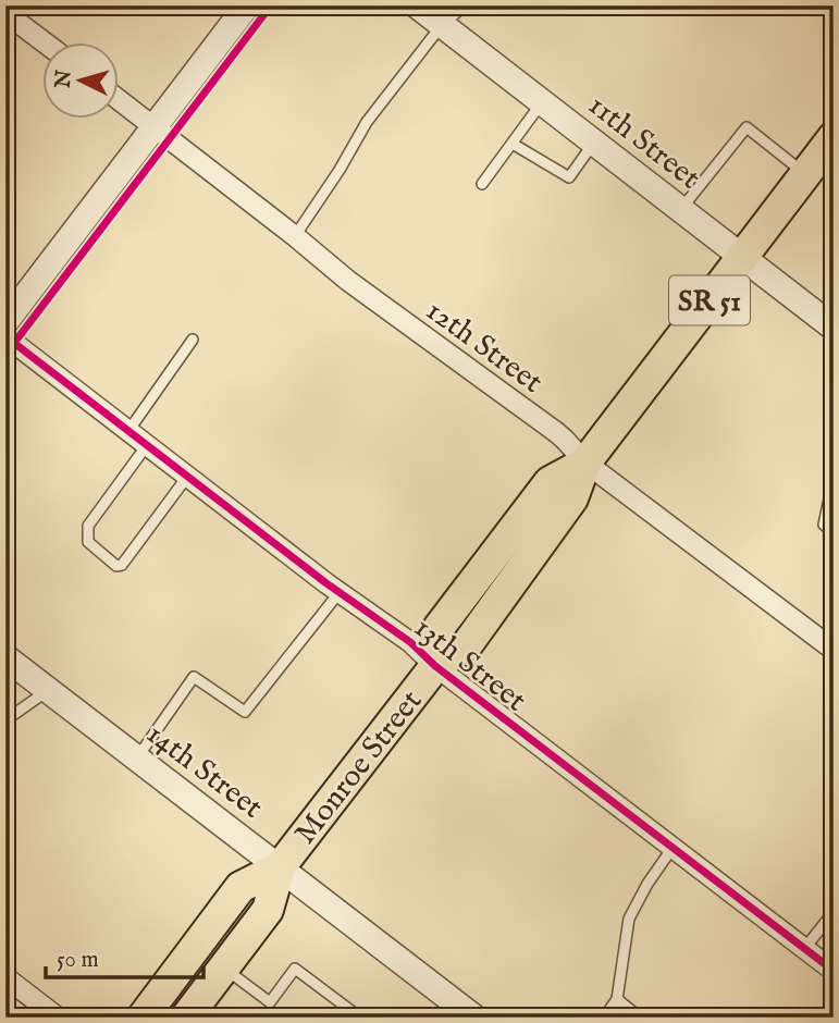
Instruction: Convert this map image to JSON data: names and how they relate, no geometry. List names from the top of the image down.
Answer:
{
  "streets": {
    "main road": ["SR 51", "Monroe Street"],
    "street": [
      "11th Street",
      "12th Street",
      "13th Street",
      "14th Street"
    ]
  },
  "crossings": [
    ["11th Street", "Monroe Street"],
    ["12th Street", "Monroe Street"],
    ["13th Street", "Monroe Street"],
    ["Monroe Street", "14th Street"]
  ],
  "scale_bar": "50 m",
  "north": "left"
}
